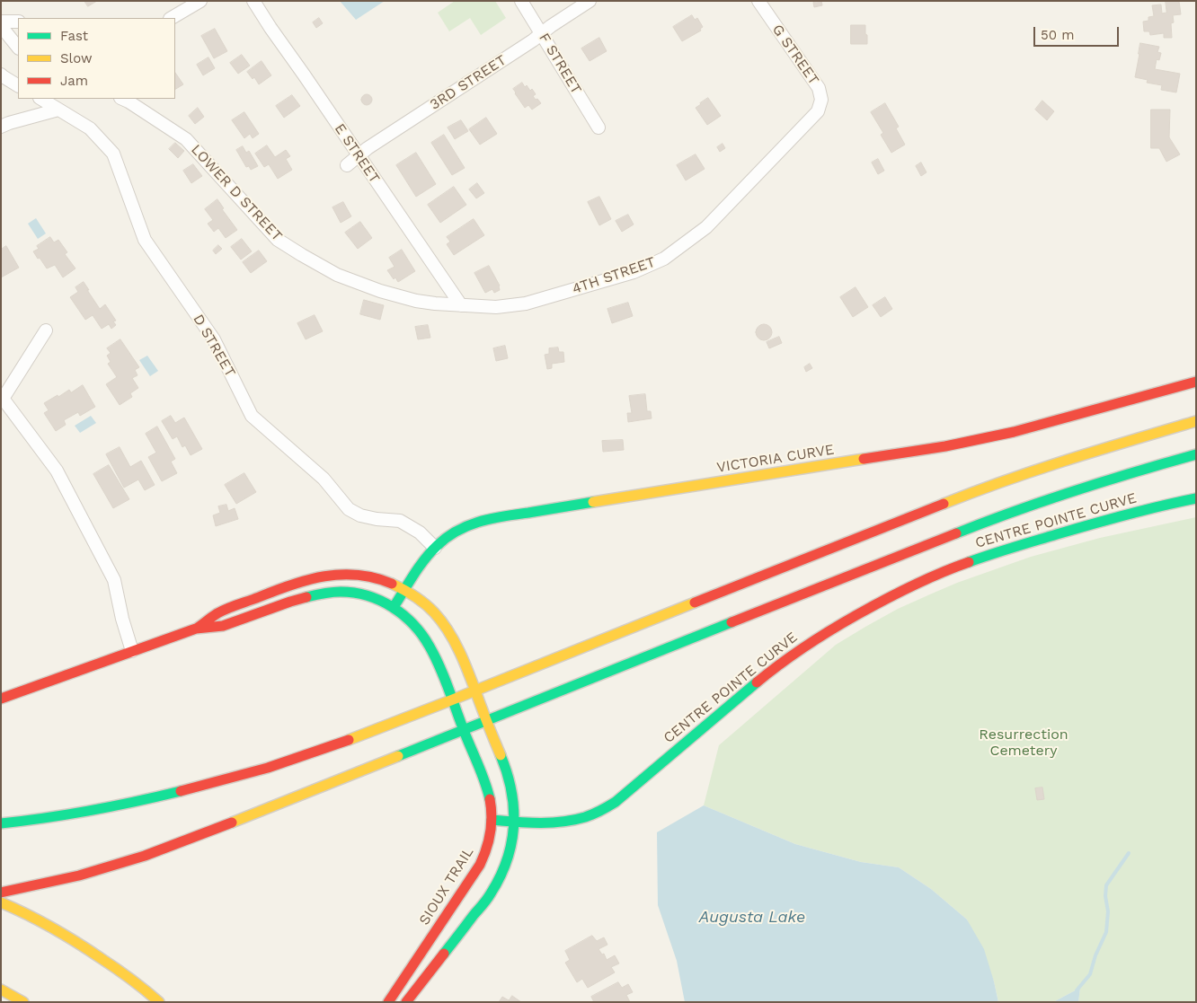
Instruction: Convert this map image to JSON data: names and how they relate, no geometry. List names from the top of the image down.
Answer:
{
  "streets": {
    "main road": ["VICTORIA CURVE", "CENTRE POINTE CURVE", "SIOUX TRAIL"],
    "street": [
      "G STREET",
      "F STREET",
      "3RD STREET",
      "E STREET",
      "LOWER D STREET",
      "4TH STREET",
      "D STREET"
    ]
  },
  "crossings": [
    ["G STREET", "4TH STREET"],
    ["F STREET", "3RD STREET"],
    ["3RD STREET", "E STREET"],
    ["E STREET", "LOWER D STREET"],
    ["E STREET", "4TH STREET"],
    ["LOWER D STREET", "4TH STREET"],
    ["D STREET", "VICTORIA CURVE"],
    ["VICTORIA CURVE", "SIOUX TRAIL"],
    ["CENTRE POINTE CURVE", "SIOUX TRAIL"]
  ],
  "water": ["Augusta Lake"],
  "parks": ["Resurrection Cemetery"],
  "legend": ["Fast", "Slow", "Jam"],
  "scale_bar": "50 m"
}
